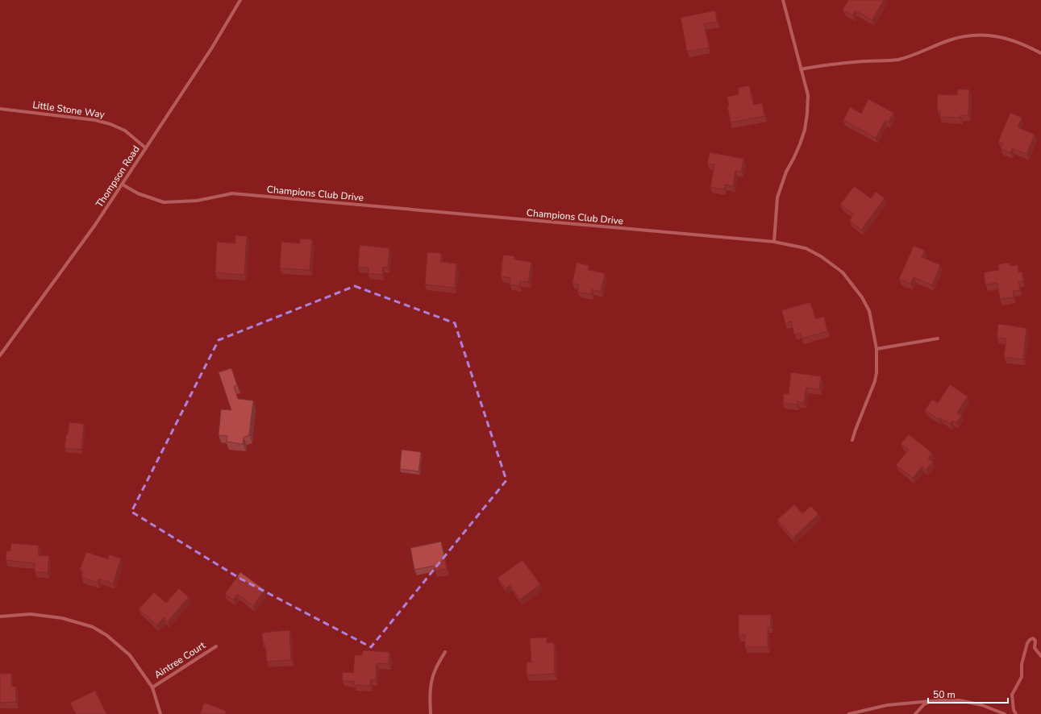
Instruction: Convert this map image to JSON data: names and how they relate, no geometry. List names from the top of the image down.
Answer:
{
  "streets": {
    "street": [
      "Little Stone Way",
      "Thompson Road",
      "Champions Club Drive",
      "Aintree Court"
    ]
  },
  "crossings": [
    ["Little Stone Way", "Thompson Road"],
    ["Thompson Road", "Champions Club Drive"]
  ],
  "scale_bar": "50 m"
}
